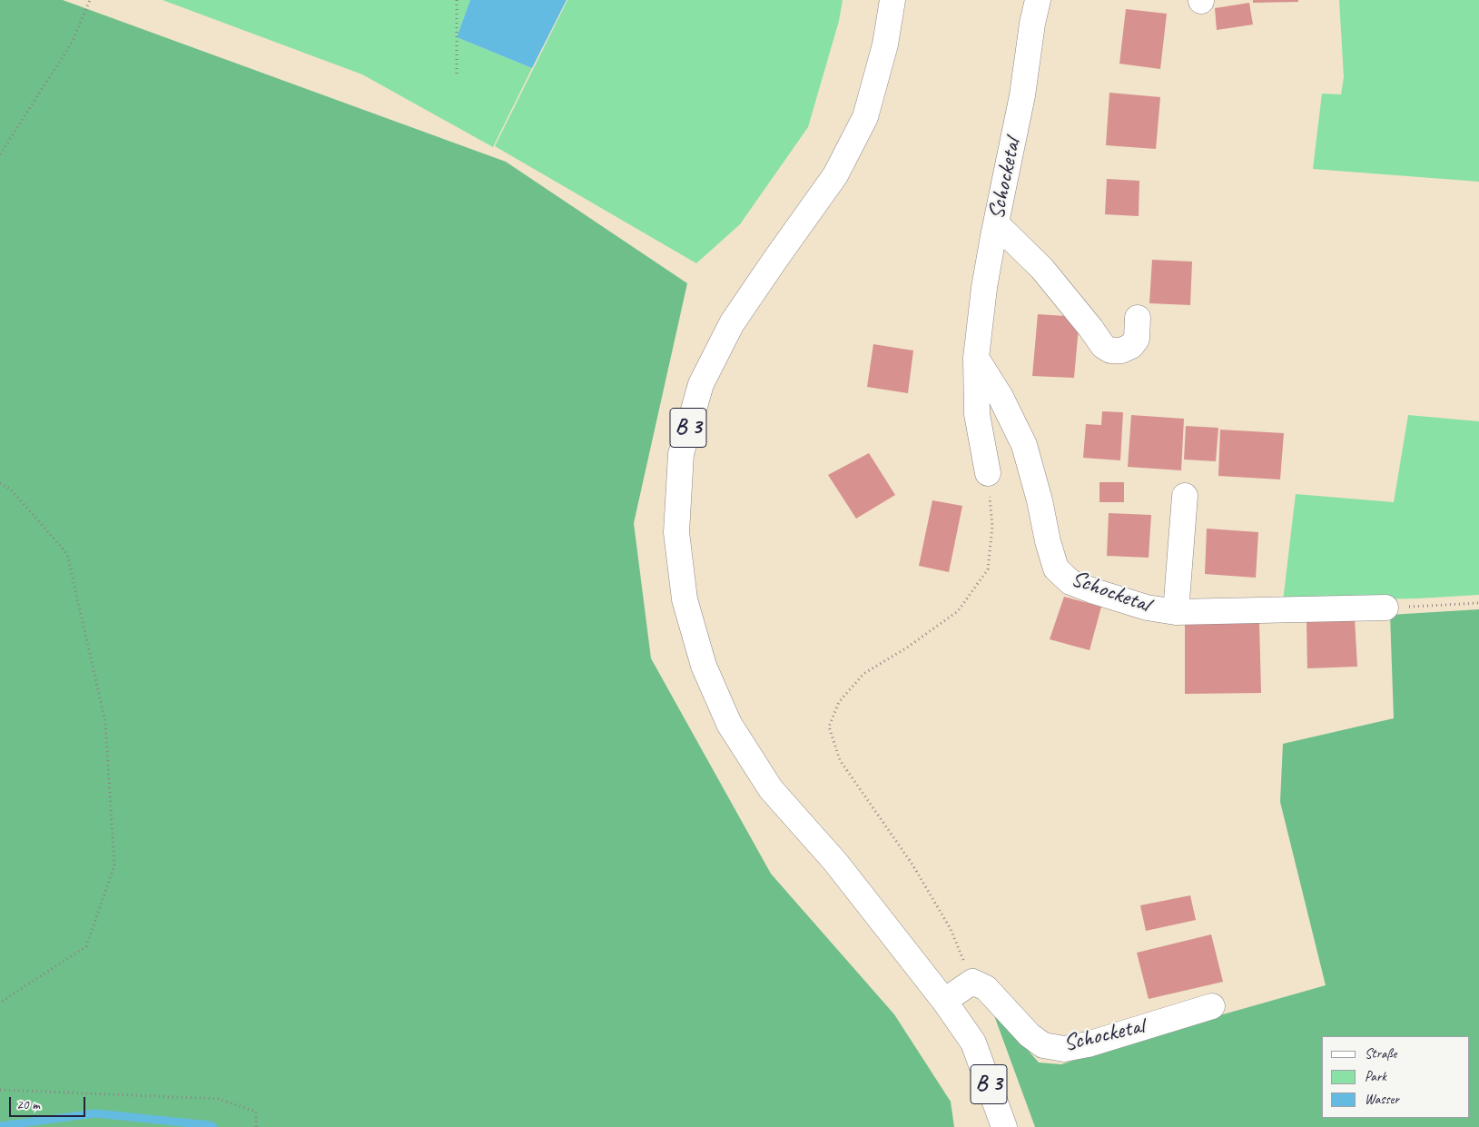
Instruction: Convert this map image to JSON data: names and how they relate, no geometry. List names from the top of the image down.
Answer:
{
  "streets": {
    "street": ["Schocketal", "B 3"]
  },
  "legend": ["Straße", "Park", "Wasser"],
  "scale_bar": "20 m"
}
